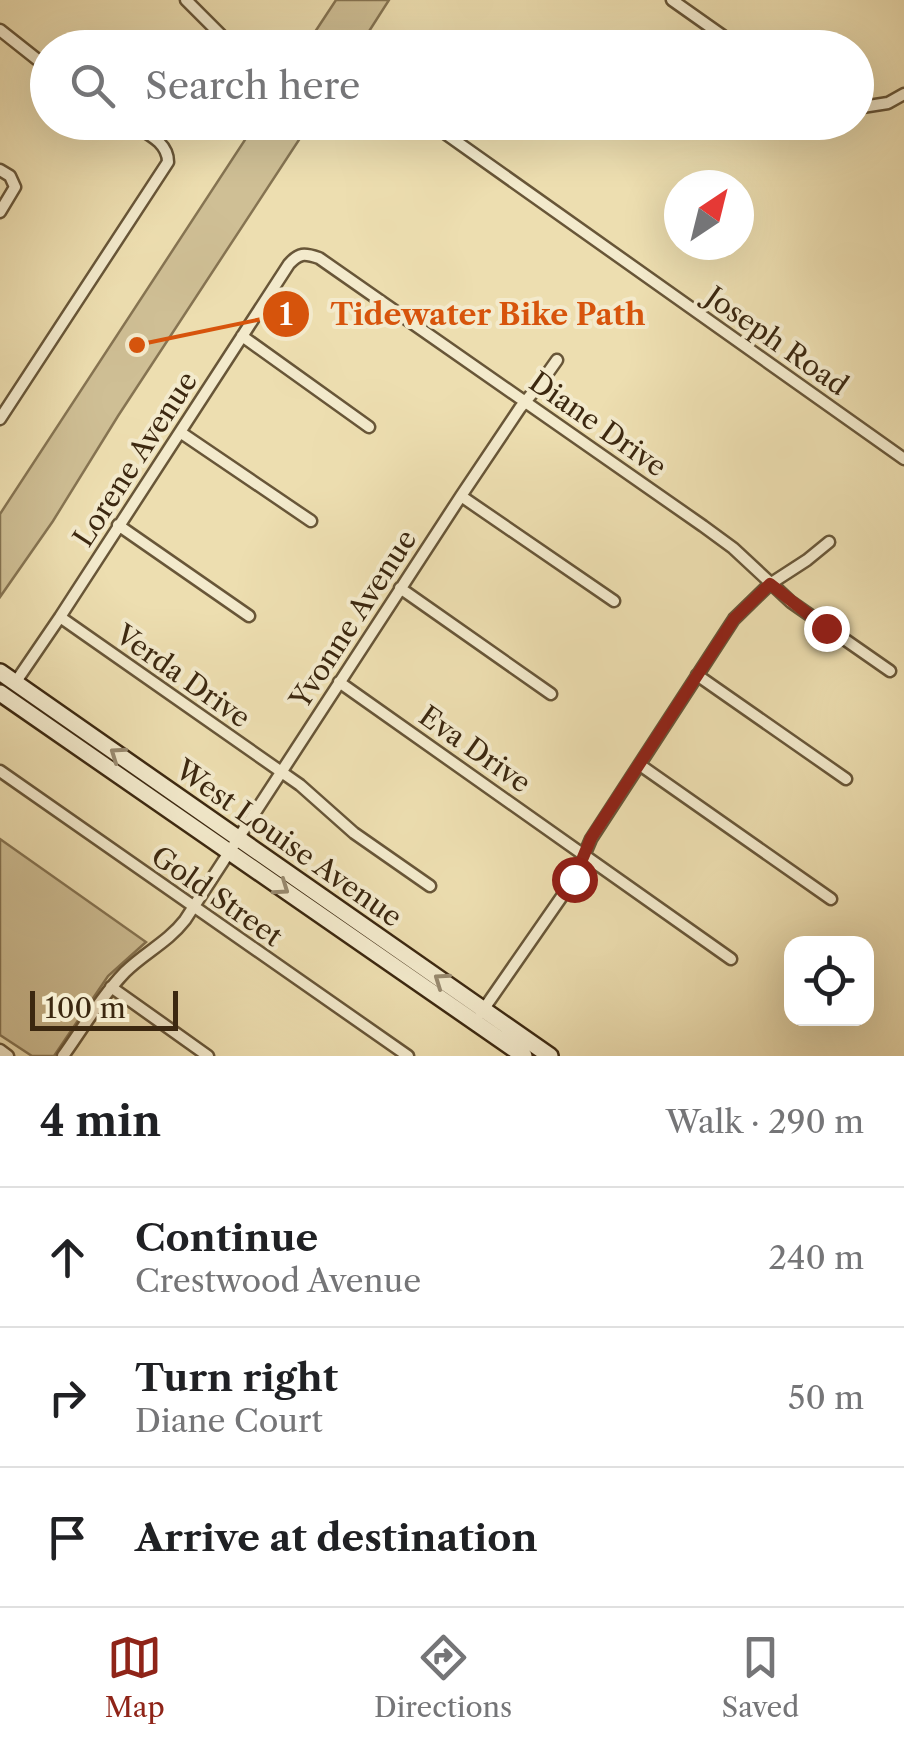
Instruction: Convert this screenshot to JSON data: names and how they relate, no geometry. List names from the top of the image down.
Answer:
{
  "streets": {
    "main road": ["West Louise Avenue"],
    "street": [
      "Joseph Road",
      "Diane Drive",
      "Lorene Avenue",
      "Yvonne Avenue",
      "Verda Drive",
      "Eva Drive",
      "Gold Street"
    ]
  },
  "crossings": [
    ["Diane Drive", "Lorene Avenue"],
    ["Diane Drive", "Yvonne Avenue"],
    ["Lorene Avenue", "Verda Drive"],
    ["Lorene Avenue", "West Louise Avenue"],
    ["Yvonne Avenue", "Verda Drive"],
    ["Yvonne Avenue", "Eva Drive"],
    ["Yvonne Avenue", "West Louise Avenue"],
    ["Yvonne Avenue", "Gold Street"]
  ],
  "places": ["Tidewater Bike Path"],
  "scale_bar": "100 m",
  "north": "top right",
  "page": {
    "search": "Search here",
    "scale": "100 m",
    "heading": ["4 min", "Walk · 290 m"],
    "list": [
      ["Continue", "Crestwood Avenue", "240 m"],
      ["Turn right", "Diane Court", "50 m"],
      "Arrive at destination"
    ],
    "nav": ["Map", "Directions", "Saved"]
  }
}
